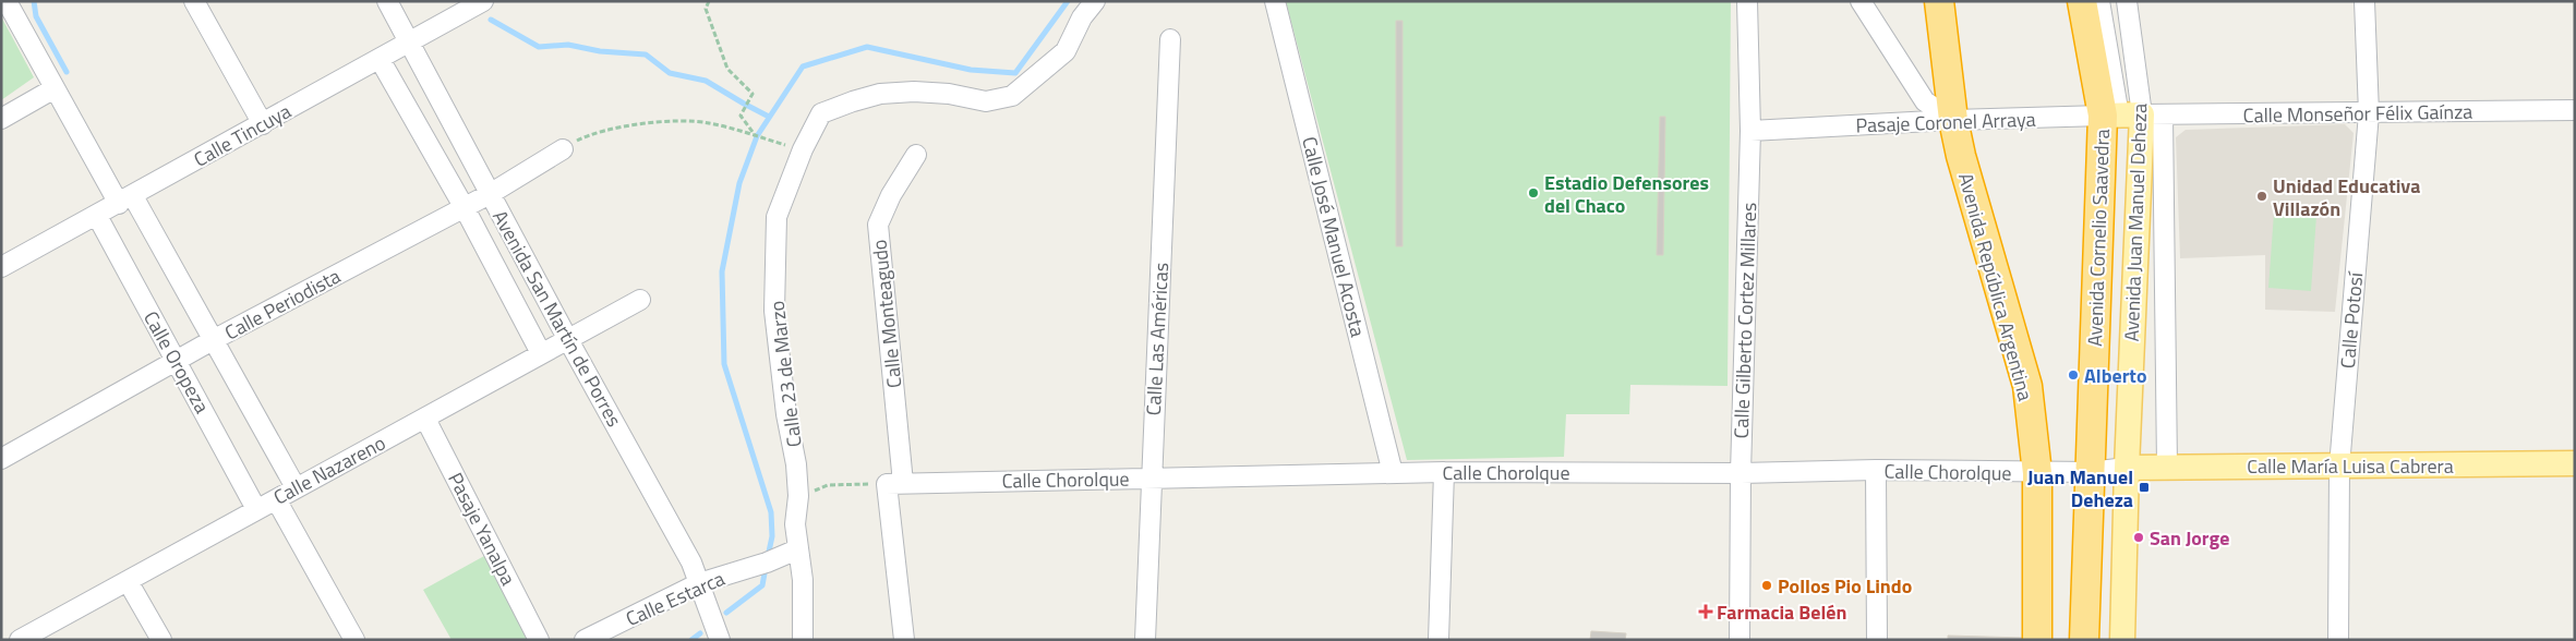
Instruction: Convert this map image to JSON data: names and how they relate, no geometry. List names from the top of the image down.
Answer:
{
  "streets": {
    "highway": ["Avenida Cornelio Saavedra", "Avenida República Argentina"],
    "main road": ["Avenida Juan Manuel Deheza", "Calle María Luisa Cabrera"],
    "street": [
      "Calle Monseñor Félix Gaínza",
      "Pasaje Coronel Arraya",
      "Calle Tincuya",
      "Calle José Manuel Acosta",
      "Calle Periodista",
      "Calle Monteagudo",
      "Avenida San Martín de Porres",
      "Calle Gilberto Cortez Millares",
      "Calle Potosí",
      "Calle Las Américas",
      "Calle Oropeza",
      "Calle 23 de Marzo",
      "Calle Nazareno",
      "Calle Chorolque",
      "Pasaje Yanalpa",
      "Calle Estarca"
    ]
  },
  "crossings": [
    ["Calle Monseñor Félix Gaínza", "Pasaje Coronel Arraya"],
    ["Calle Monseñor Félix Gaínza", "Avenida Juan Manuel Deheza"],
    ["Calle Monseñor Félix Gaínza", "Avenida Cornelio Saavedra"],
    ["Calle Monseñor Félix Gaínza", "Calle Potosí"],
    ["Pasaje Coronel Arraya", "Avenida Juan Manuel Deheza"],
    ["Pasaje Coronel Arraya", "Avenida Cornelio Saavedra"],
    ["Pasaje Coronel Arraya", "Avenida República Argentina"],
    ["Pasaje Coronel Arraya", "Calle Gilberto Cortez Millares"],
    ["Calle Tincuya", "Avenida San Martín de Porres"],
    ["Calle Tincuya", "Calle Oropeza"],
    ["Avenida Juan Manuel Deheza", "Avenida Cornelio Saavedra"],
    ["Avenida Juan Manuel Deheza", "Calle María Luisa Cabrera"],
    ["Avenida Juan Manuel Deheza", "Calle Chorolque"],
    ["Calle José Manuel Acosta", "Calle Chorolque"],
    ["Avenida Cornelio Saavedra", "Calle Chorolque"],
    ["Avenida República Argentina", "Calle Chorolque"],
    ["Calle Periodista", "Avenida San Martín de Porres"],
    ["Calle Periodista", "Calle Oropeza"],
    ["Calle Monteagudo", "Calle Chorolque"],
    ["Avenida San Martín de Porres", "Calle Nazareno"],
    ["Avenida San Martín de Porres", "Calle Estarca"],
    ["Calle Gilberto Cortez Millares", "Calle Chorolque"],
    ["Calle Potosí", "Calle María Luisa Cabrera"],
    ["Calle Las Américas", "Calle Chorolque"],
    ["Calle Oropeza", "Calle Nazareno"],
    ["Calle 23 de Marzo", "Calle Estarca"],
    ["Calle María Luisa Cabrera", "Calle Chorolque"],
    ["Calle Nazareno", "Pasaje Yanalpa"]
  ],
  "places": {
    "other": [
      "Estadio Defensores del Chaco",
      "Unidad Educativa Villazón",
      "Alberto",
      "San Jorge",
      "Pollos Pio Lindo"
    ],
    "transit": ["Juan Manuel Deheza"],
    "health": ["Farmacia Belén"]
  }
}
